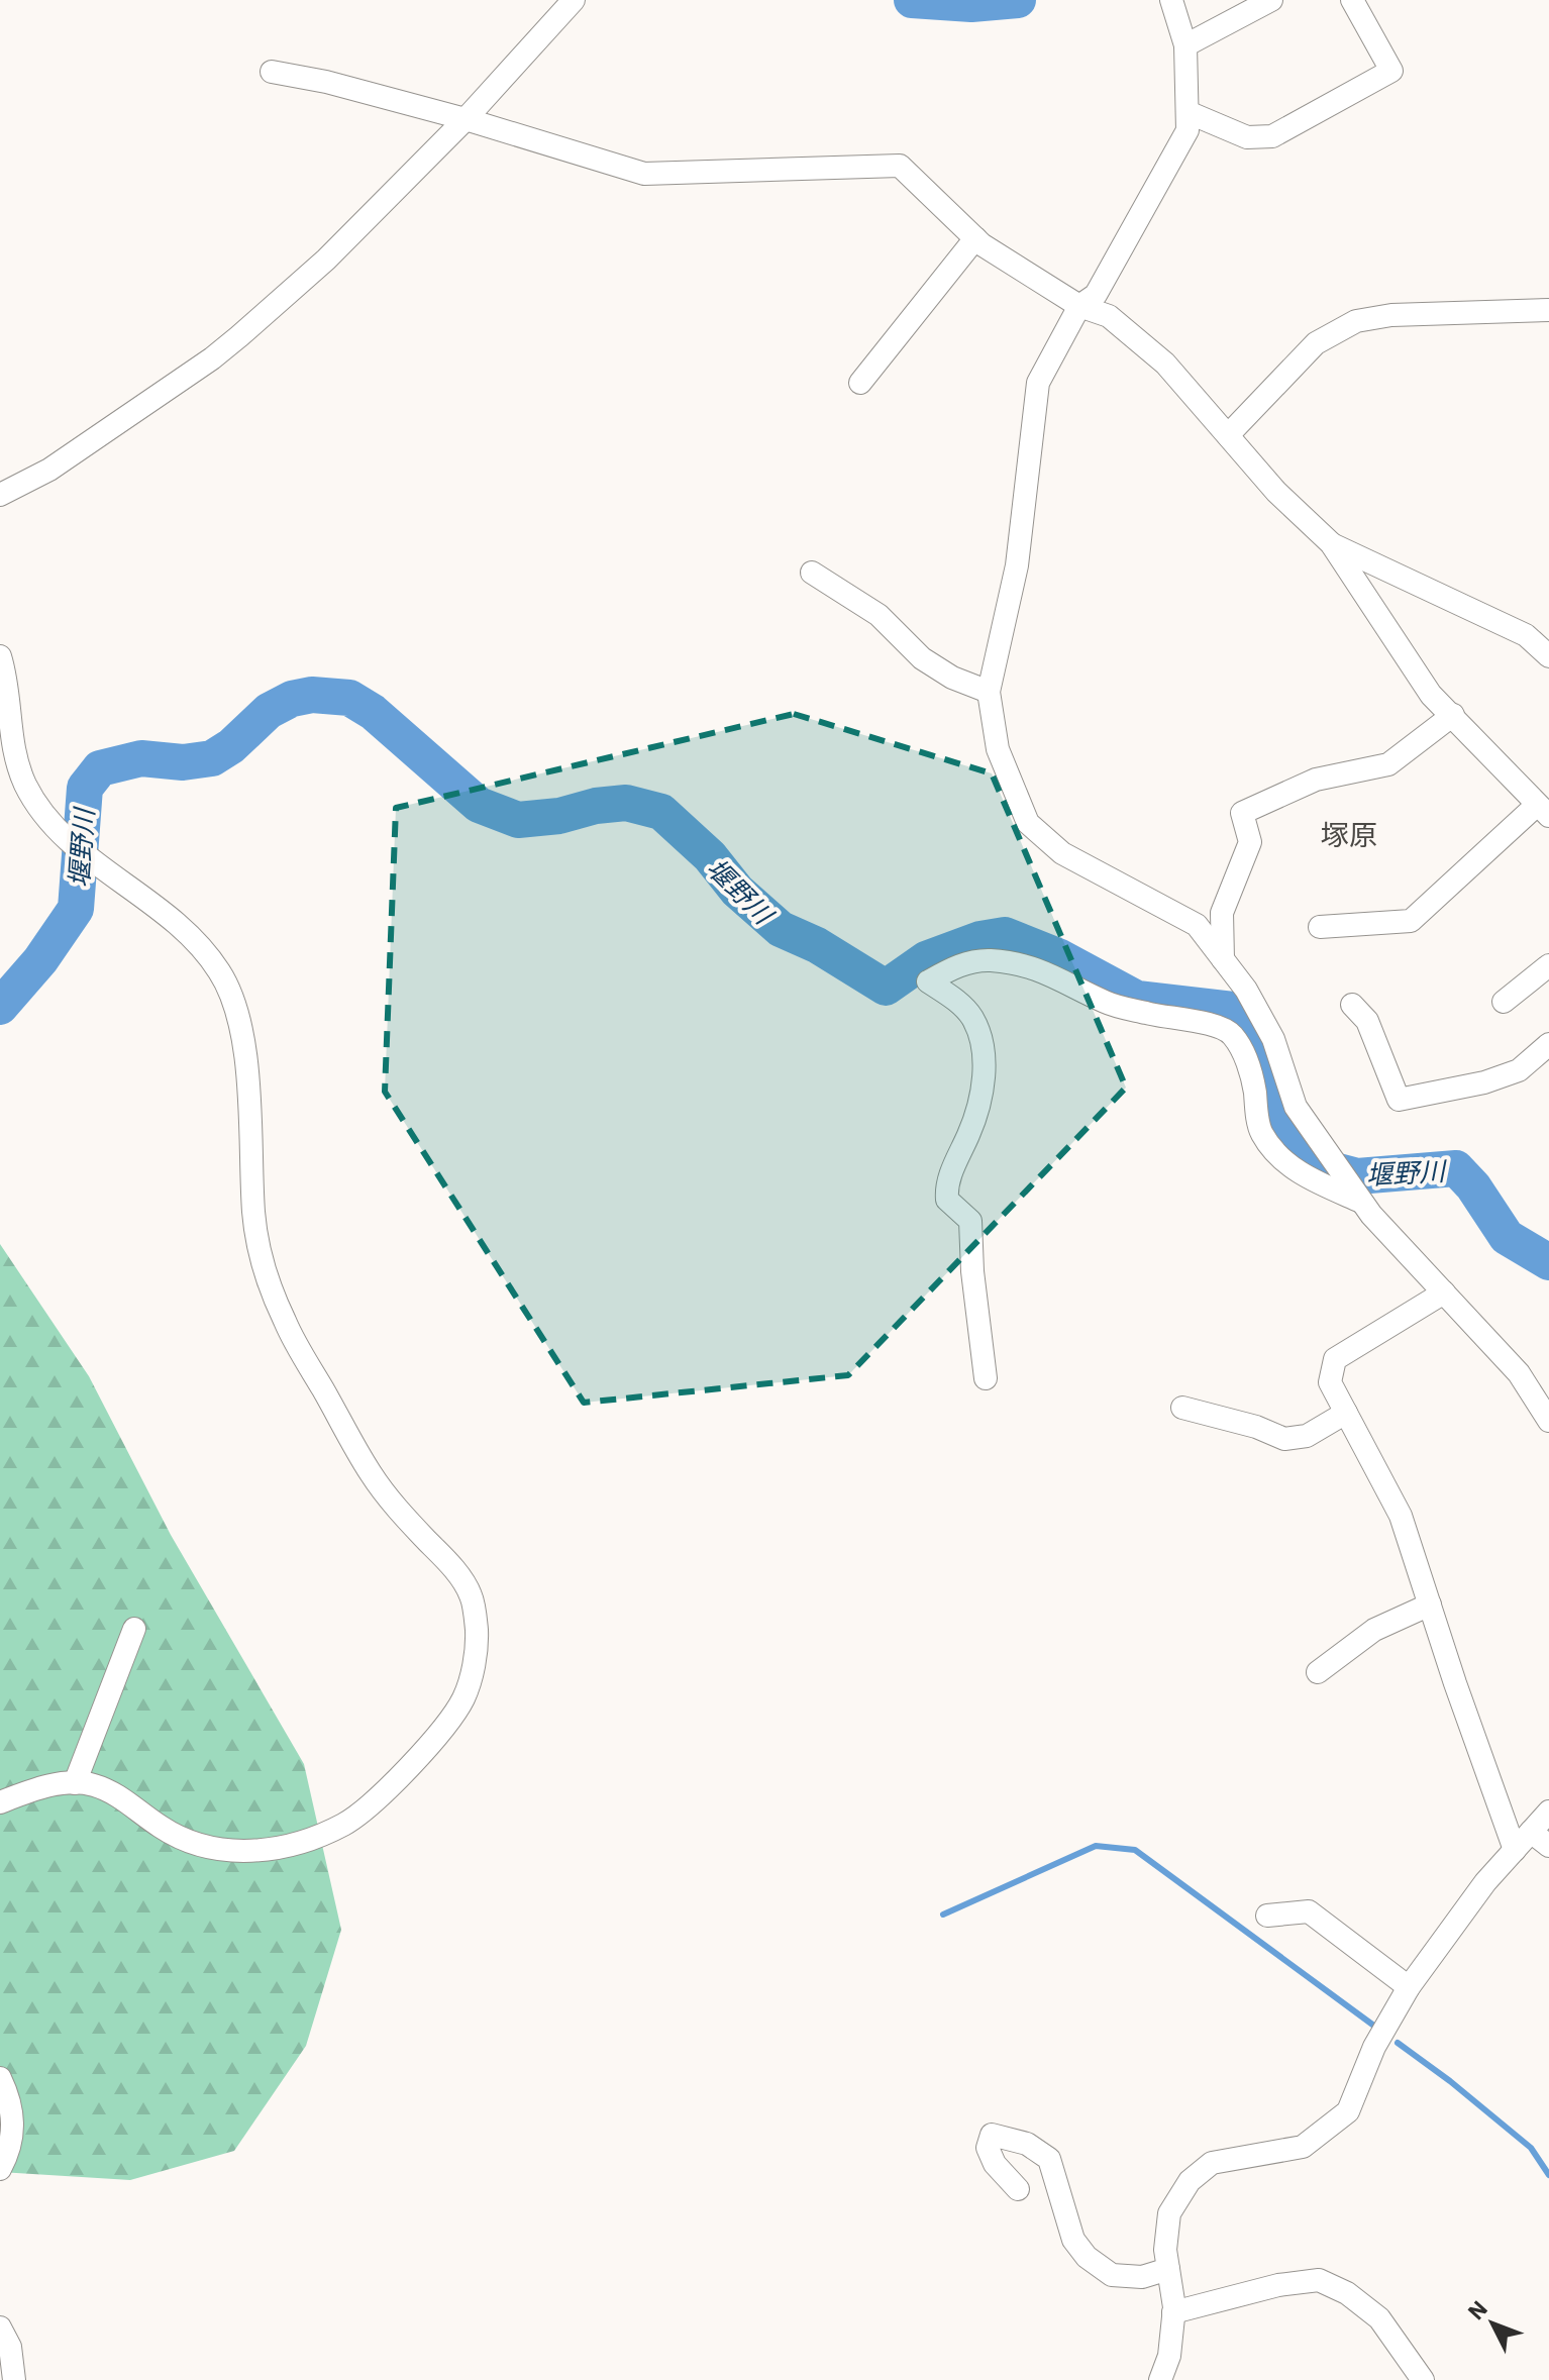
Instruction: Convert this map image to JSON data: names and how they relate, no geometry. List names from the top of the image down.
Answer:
{
  "districts": ["塚原"],
  "water": ["堰野川"],
  "north": "top left"
}
